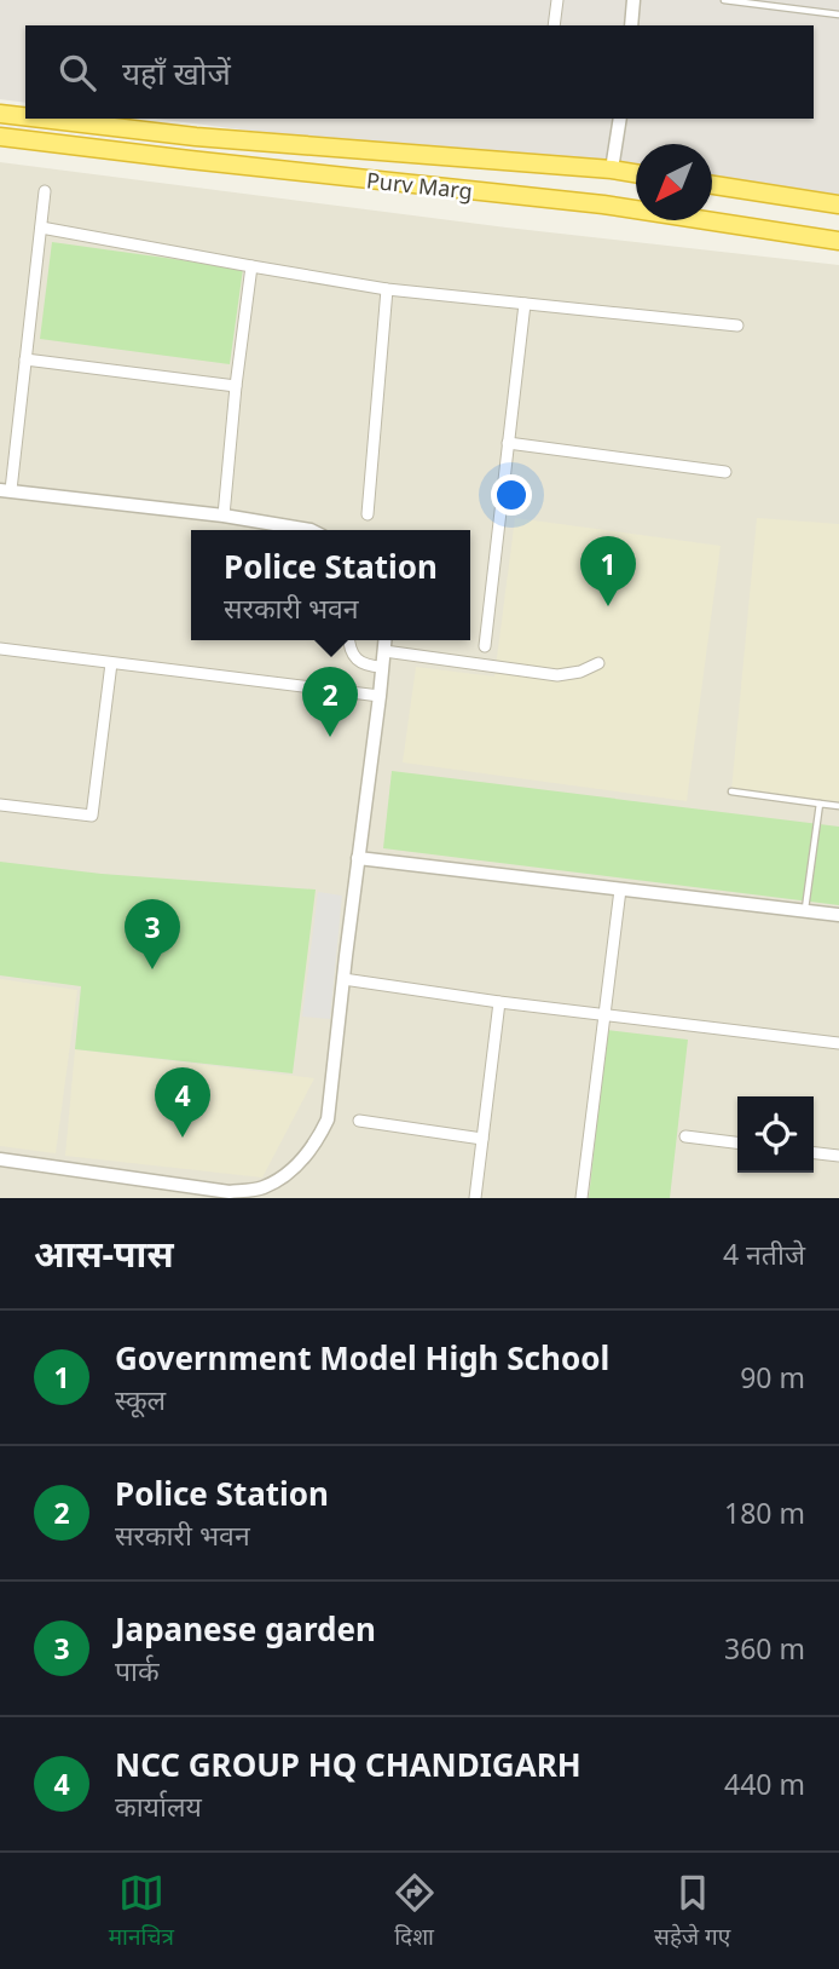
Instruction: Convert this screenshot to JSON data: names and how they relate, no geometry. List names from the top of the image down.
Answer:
{
  "streets": {
    "highway": ["Purv Marg"]
  },
  "north": "bottom left",
  "page": {
    "search": "यहाँ खोजें",
    "popup": ["Police Station", "सरकारी भवन"],
    "pins": [
      "1",
      "2",
      "3",
      "4"
    ],
    "heading": ["आस-पास", "4 नतीजे"],
    "list": [
      {
        "mark": "1",
        "name": "Government Model High School",
        "note": "स्कूल",
        "value": "90 m"
      },
      {
        "mark": "2",
        "name": "Police Station",
        "note": "सरकारी भवन",
        "value": "180 m"
      },
      {
        "mark": "3",
        "name": "Japanese garden",
        "note": "पार्क",
        "value": "360 m"
      },
      {
        "mark": "4",
        "name": "NCC GROUP HQ CHANDIGARH",
        "note": "कार्यालय",
        "value": "440 m"
      }
    ],
    "nav": ["मानचित्र", "दिशा", "सहेजे गए"]
  }
}
